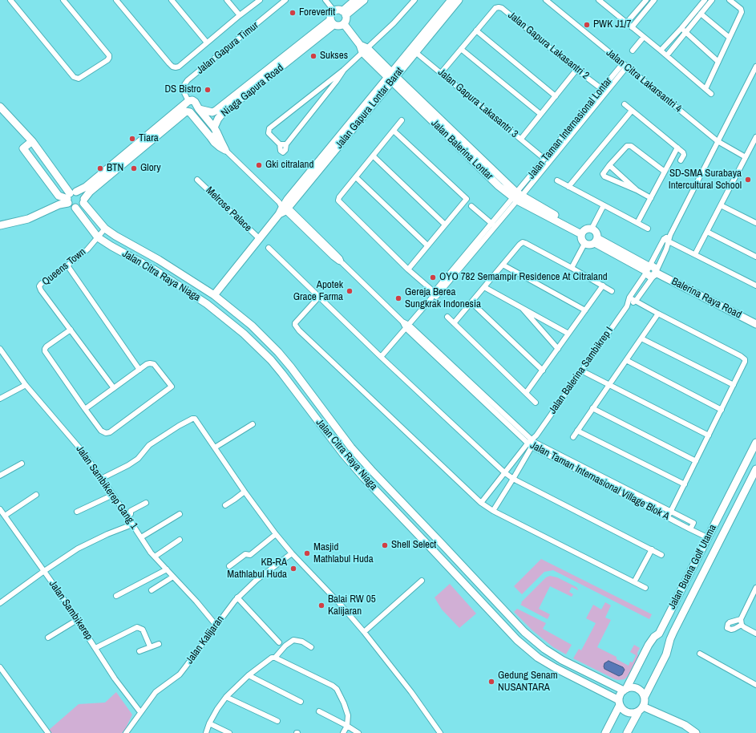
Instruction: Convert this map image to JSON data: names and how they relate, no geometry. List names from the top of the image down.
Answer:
{
  "streets": {
    "street": [
      "Jalan Gapura Lakasantri 2",
      "Jalan Gapura Timur",
      "Jalan Citra Lakarsantri 4",
      "Niaga Gapura Road",
      "Jalan Gapura Lakasantri 3",
      "Jalan Gapura Lontar Barat",
      "Jalan Taman Internasional Lontar",
      "Jalan Balerina Lontar",
      "Melrose Palace",
      "Queens Town",
      "Jalan Citra Raya Niaga",
      "Balerina Raya Road",
      "Jalan Balerina Sambikrep I",
      "Jalan Taman Internasional Village Blok A",
      "Jalan Sambikerep Gang 1",
      "Jalan Buana Golf Utama",
      "Jalan Sambikerep",
      "Jalan Kalijaran"
    ]
  },
  "crossings": [
    ["Jalan Gapura Lakasantri 2", "Jalan Gapura Lakasantri 3"],
    ["Jalan Gapura Lakasantri 2", "Jalan Taman Internasional Lontar"],
    ["Jalan Gapura Timur", "Niaga Gapura Road"],
    ["Jalan Citra Lakarsantri 4", "Jalan Taman Internasional Lontar"],
    ["Jalan Citra Lakarsantri 4", "Jalan Balerina Sambikrep I"],
    ["Niaga Gapura Road", "Jalan Balerina Lontar"],
    ["Jalan Gapura Lakasantri 3", "Jalan Gapura Lontar Barat"],
    ["Jalan Gapura Lakasantri 3", "Jalan Taman Internasional Lontar"],
    ["Jalan Gapura Lontar Barat", "Jalan Balerina Lontar"],
    ["Jalan Gapura Lontar Barat", "Melrose Palace"],
    ["Jalan Gapura Lontar Barat", "Jalan Citra Raya Niaga"],
    ["Jalan Gapura Lontar Barat", "Jalan Taman Internasional Village Blok A"],
    ["Jalan Taman Internasional Lontar", "Jalan Balerina Lontar"],
    ["Jalan Taman Internasional Lontar", "Jalan Taman Internasional Village Blok A"],
    ["Queens Town", "Jalan Citra Raya Niaga"],
    ["Jalan Citra Raya Niaga", "Jalan Buana Golf Utama"],
    ["Balerina Raya Road", "Jalan Balerina Sambikrep I"],
    ["Jalan Balerina Sambikrep I", "Jalan Taman Internasional Village Blok A"],
    ["Jalan Taman Internasional Village Blok A", "Jalan Buana Golf Utama"],
    ["Jalan Sambikerep Gang 1", "Jalan Kalijaran"],
    ["Jalan Sambikerep", "Jalan Kalijaran"]
  ],
  "places": [
    "Foreverfit",
    "PWK J1/7",
    "Sukses",
    "DS Bistro",
    "Tiara",
    "Gki citraland",
    "BTN",
    "Glory",
    "SD-SMA Surabaya Intercultural School",
    "OYO 782 Semampir Residence At Citraland",
    "Apotek Grace Farma",
    "Gereja Berea Sungkrak Indonesia",
    "Shell Select",
    "Masjid Mathlabul Huda",
    "KB-RA Mathlabul Huda",
    "Balai RW 05 Kalijaran",
    "Gedung Senam NUSANTARA"
  ]
}
